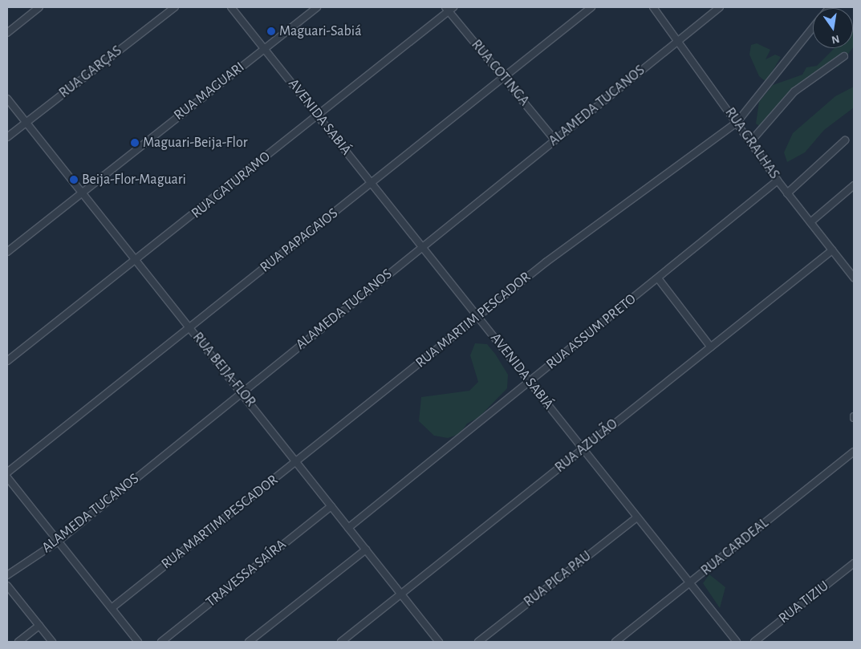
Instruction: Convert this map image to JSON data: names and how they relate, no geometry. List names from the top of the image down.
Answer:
{
  "streets": {
    "street": [
      "RUA GARÇAS",
      "RUA COTINGA",
      "RUA MAGUARI",
      "ALAMEDA TUCANOS",
      "AVENIDA SABIÁ",
      "RUA GRALHAS",
      "RUA GATURAMO",
      "RUA PAPAGAIOS",
      "RUA MARTIM PESCADOR",
      "RUA ASSUM PRETO",
      "RUA BEIJA-FLOR",
      "RUA AZULÃO",
      "RUA CARDEAL",
      "TRAVESSA SAÍRA",
      "RUA PICA PAU",
      "RUA TIZIU"
    ]
  },
  "crossings": [
    ["RUA GARÇAS", "RUA BEIJA-FLOR"],
    ["RUA COTINGA", "ALAMEDA TUCANOS"],
    ["RUA COTINGA", "RUA GATURAMO"],
    ["RUA COTINGA", "RUA PAPAGAIOS"],
    ["RUA MAGUARI", "AVENIDA SABIÁ"],
    ["RUA MAGUARI", "RUA BEIJA-FLOR"],
    ["ALAMEDA TUCANOS", "AVENIDA SABIÁ"],
    ["ALAMEDA TUCANOS", "RUA GRALHAS"],
    ["ALAMEDA TUCANOS", "RUA BEIJA-FLOR"],
    ["AVENIDA SABIÁ", "RUA GATURAMO"],
    ["AVENIDA SABIÁ", "RUA PAPAGAIOS"],
    ["AVENIDA SABIÁ", "RUA MARTIM PESCADOR"],
    ["AVENIDA SABIÁ", "RUA ASSUM PRETO"],
    ["AVENIDA SABIÁ", "RUA AZULÃO"],
    ["AVENIDA SABIÁ", "RUA CARDEAL"],
    ["AVENIDA SABIÁ", "RUA PICA PAU"],
    ["RUA GRALHAS", "RUA MARTIM PESCADOR"],
    ["RUA GRALHAS", "RUA ASSUM PRETO"],
    ["RUA GRALHAS", "RUA AZULÃO"],
    ["RUA GATURAMO", "RUA BEIJA-FLOR"],
    ["RUA PAPAGAIOS", "RUA BEIJA-FLOR"],
    ["RUA MARTIM PESCADOR", "RUA BEIJA-FLOR"],
    ["RUA ASSUM PRETO", "RUA BEIJA-FLOR"],
    ["RUA BEIJA-FLOR", "RUA AZULÃO"],
    ["RUA BEIJA-FLOR", "TRAVESSA SAÍRA"]
  ],
  "places": ["Maguari-Sabiá", "Maguari-Beija-Flor", "Beija-Flor-Maguari"],
  "north": "bottom"
}
